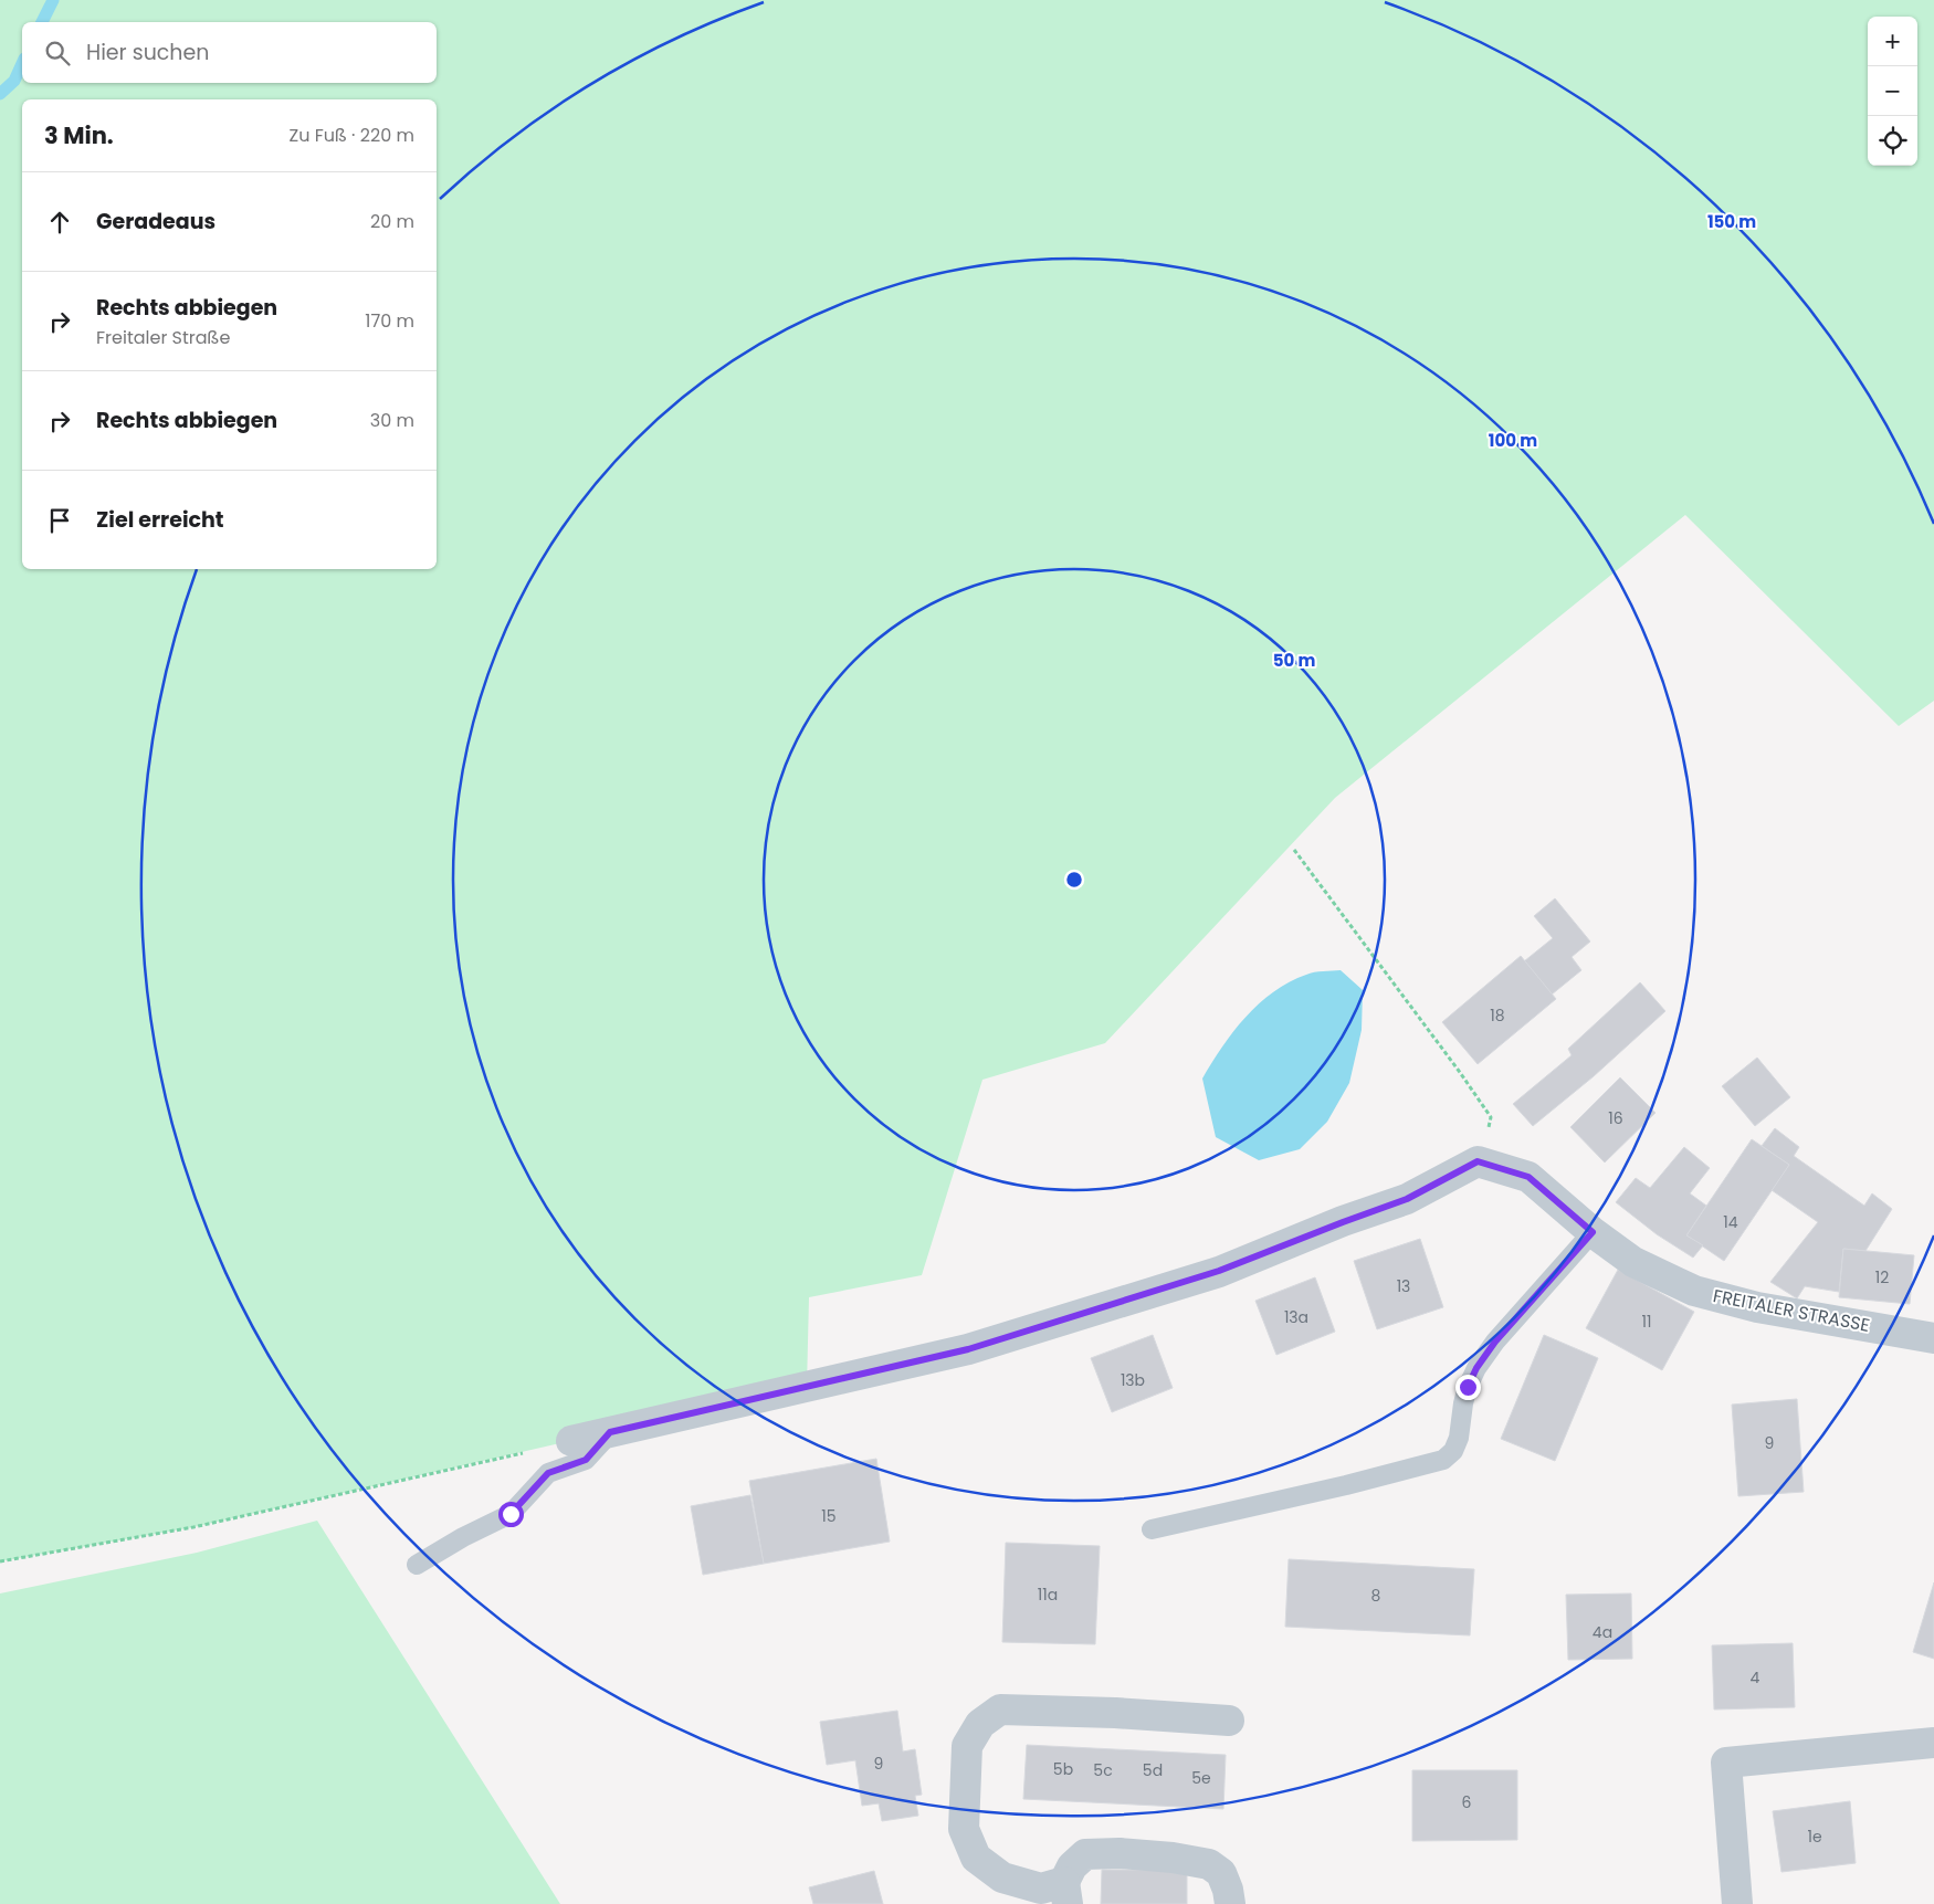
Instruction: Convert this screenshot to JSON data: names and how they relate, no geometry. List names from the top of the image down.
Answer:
{
  "streets": {
    "street": ["FREITALER STRASSE"]
  },
  "house_numbers": [
    "18",
    "16",
    "14",
    "12",
    "13",
    "13a",
    "11",
    "13b",
    "9",
    "15",
    "11a",
    "8",
    "4a",
    "4",
    "9",
    "5b",
    "5c",
    "5d",
    "5e",
    "6",
    "1e"
  ],
  "page": {
    "map_buttons": ["+", "−"],
    "search": "Hier suchen",
    "heading": ["3 Min.", "Zu Fuß · 220 m"],
    "list": [
      ["Geradeaus", "20 m"],
      ["Rechts abbiegen", "Freitaler Straße", "170 m"],
      ["Rechts abbiegen", "30 m"],
      "Ziel erreicht"
    ]
  },
  "rings": ["150 m", "100 m", "50 m"]
}
